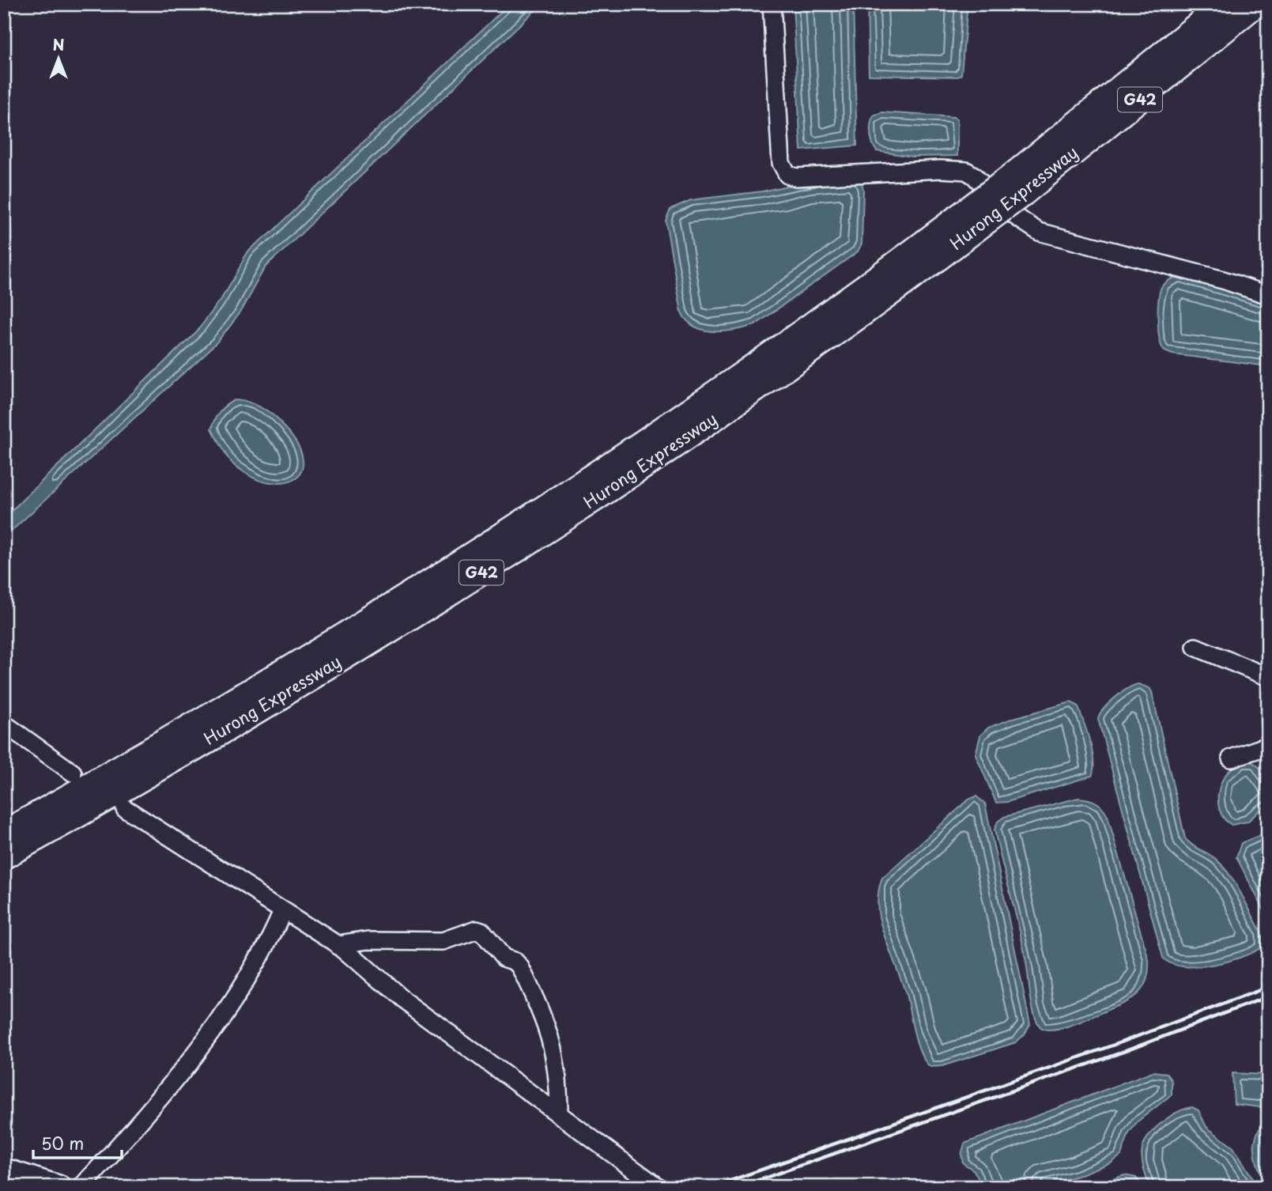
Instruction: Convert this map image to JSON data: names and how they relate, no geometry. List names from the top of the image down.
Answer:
{
  "streets": {
    "highway": ["G42", "Hurong Expressway"]
  },
  "scale_bar": "50 m",
  "north": "top"
}
